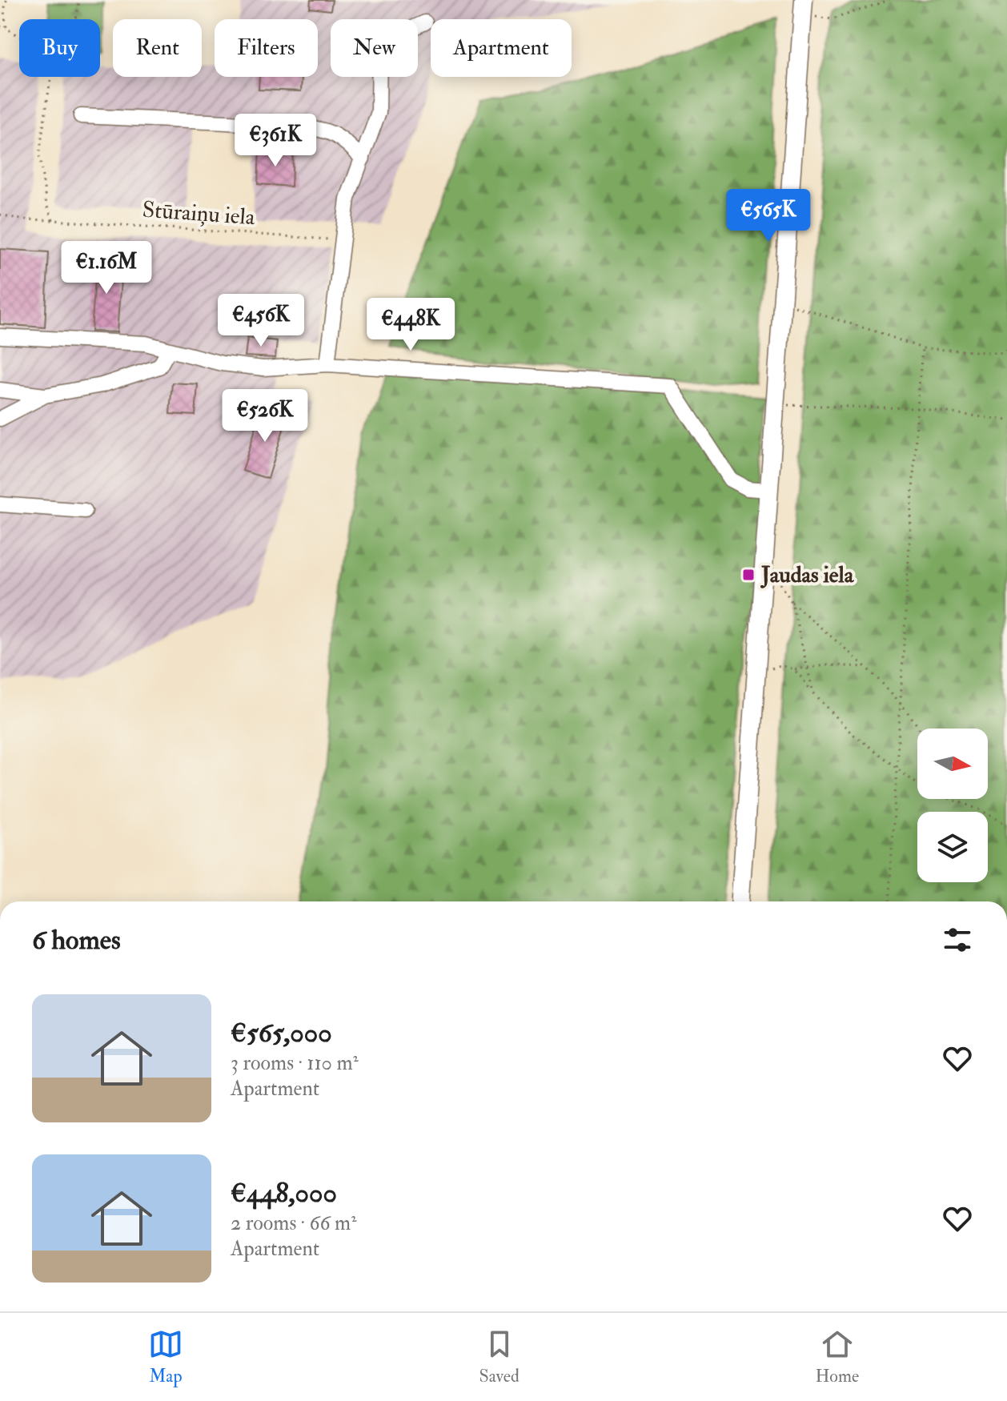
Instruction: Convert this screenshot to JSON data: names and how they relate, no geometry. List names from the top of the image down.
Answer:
{
  "streets": {
    "path": ["Stūraiņu iela"]
  },
  "places": {
    "transit": ["Jaudas iela"]
  },
  "north": "right",
  "page": {
    "chip": [
      "Buy",
      "Rent",
      "Filters",
      "New",
      "Apartment"
    ],
    "price": [
      "€361K",
      "€565K",
      "€1.16M",
      "€456K",
      "€448K",
      "€526K"
    ],
    "heading": "6 homes",
    "list": [
      {
        "name": "€565,000",
        "note": "3 rooms · 110 m² · Apartment"
      },
      {
        "name": "€448,000",
        "note": "2 rooms · 66 m² · Apartment"
      }
    ],
    "tabs": ["Map", "Saved", "Home"]
  }
}
